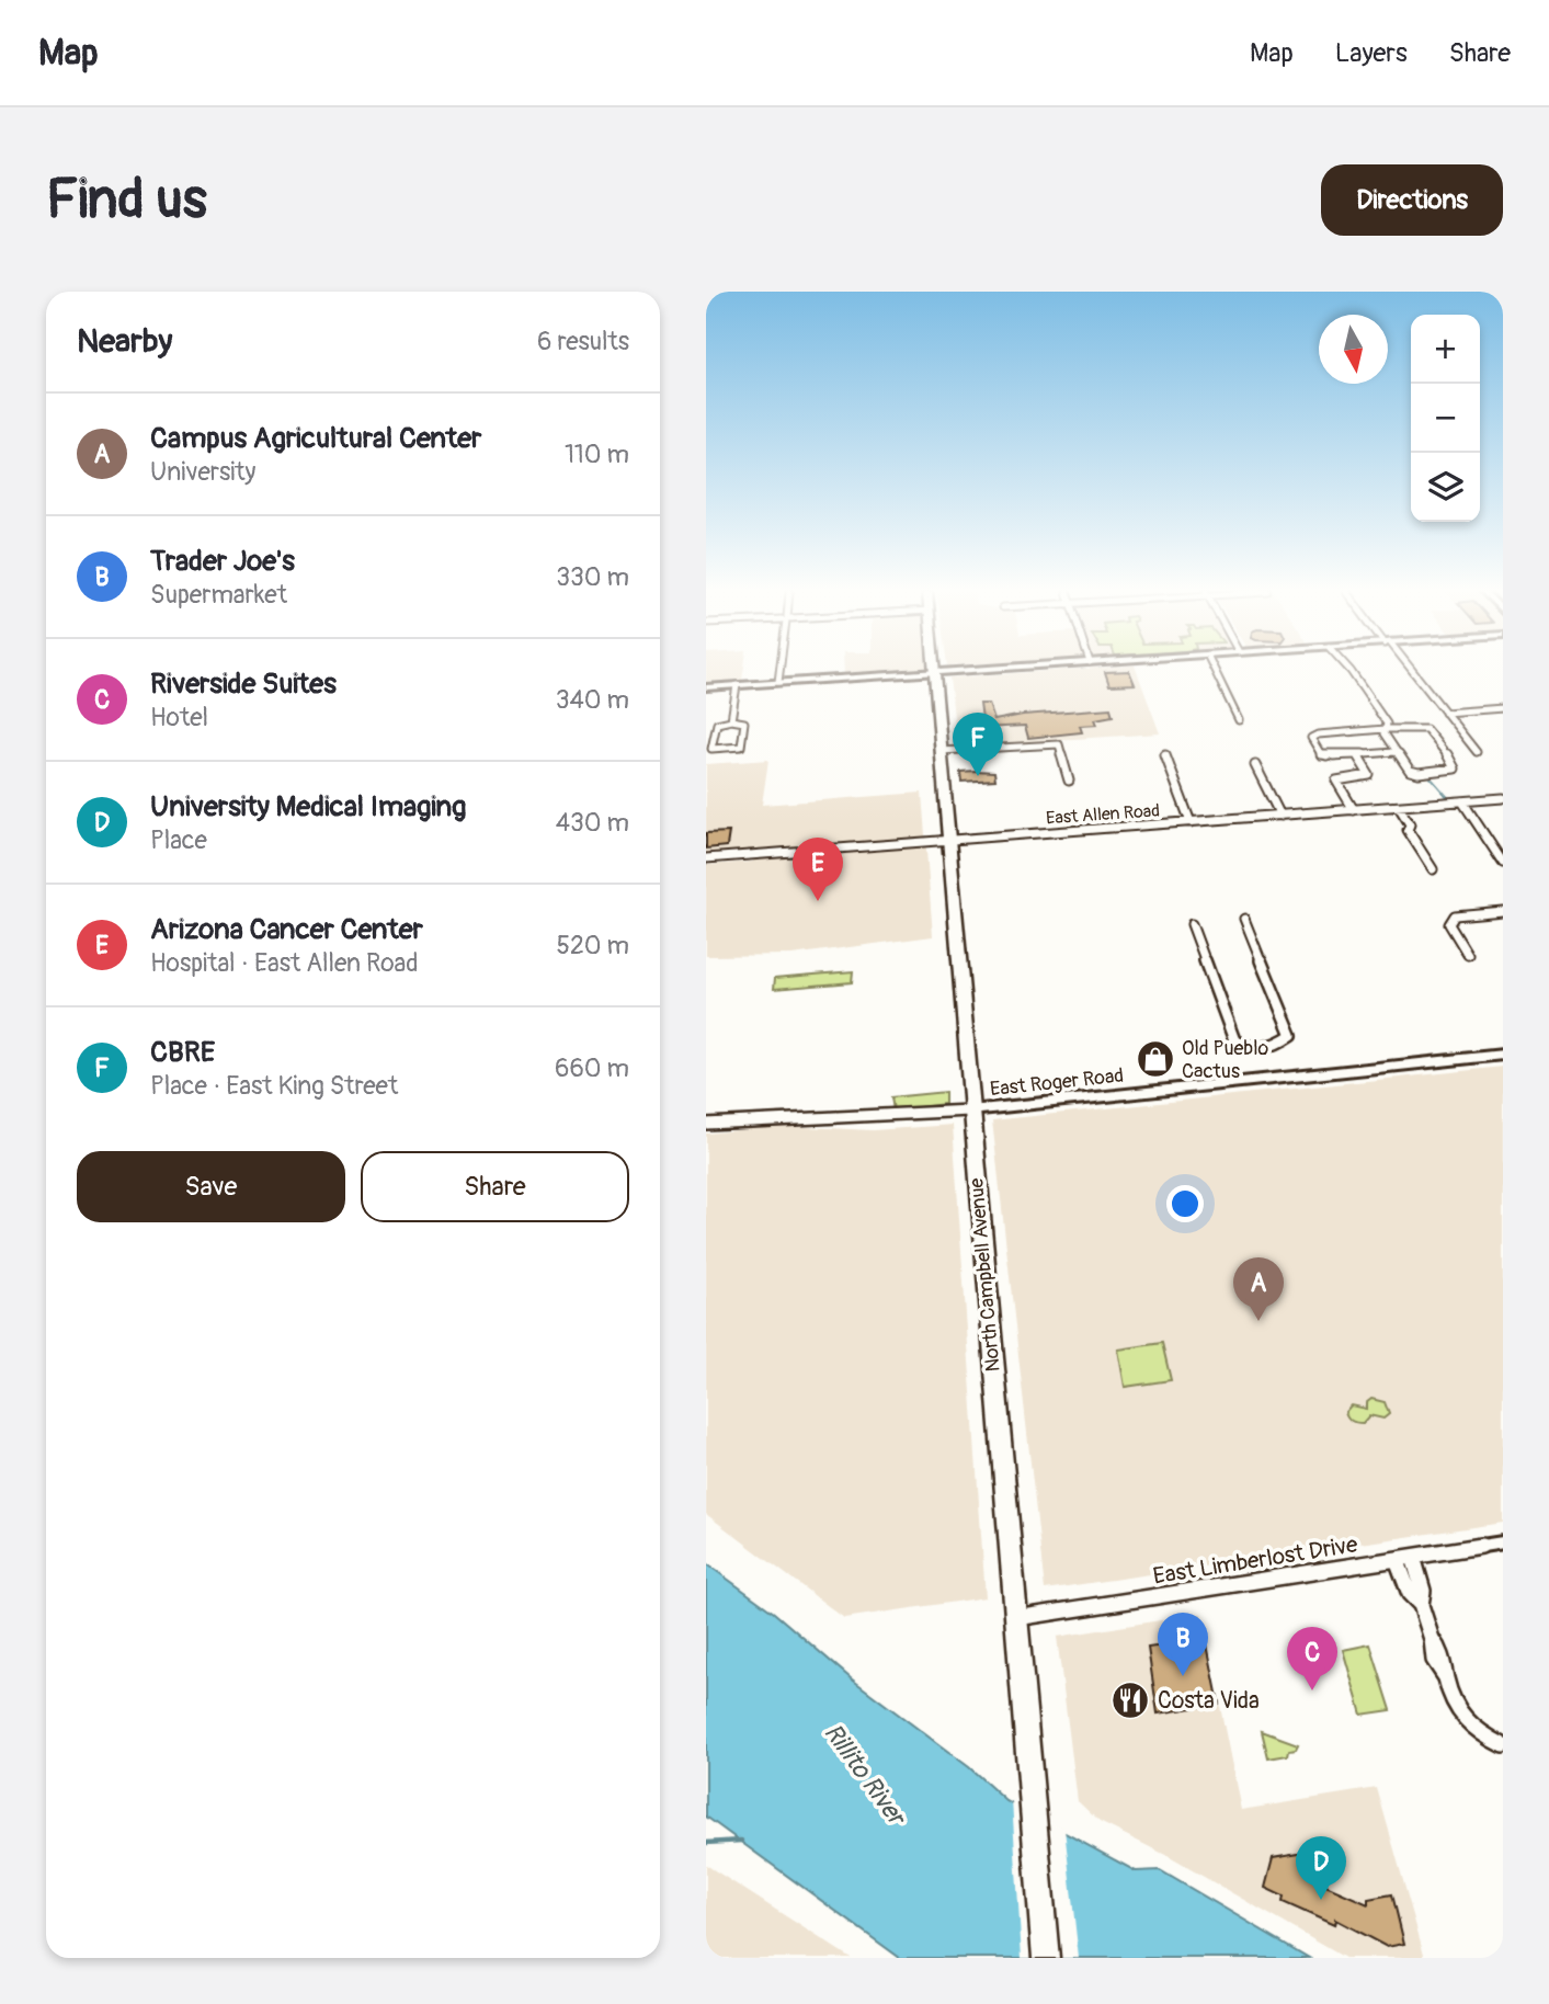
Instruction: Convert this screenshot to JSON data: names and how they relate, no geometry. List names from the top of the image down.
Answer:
{
  "streets": {
    "main road": ["East Roger Road", "North Campbell Avenue"],
    "street": ["East Allen Road", "East Limberlost Drive"]
  },
  "crossings": [
    ["East Allen Road", "North Campbell Avenue"],
    ["East Roger Road", "North Campbell Avenue"],
    ["North Campbell Avenue", "East Limberlost Drive"]
  ],
  "water": ["Rillito River"],
  "places": {
    "shop": ["Old Pueblo Cactus"],
    "restaurant": ["Costa Vida"]
  },
  "north": "bottom",
  "page": {
    "header": "Map",
    "nav": ["Map", "Layers", "Share"],
    "buttons": [
      "Directions",
      ["Save", "Share"]
    ],
    "title": "Find us",
    "heading": ["Nearby", "6 results"],
    "map_buttons": ["+", "−"],
    "list": [
      {
        "mark": "A",
        "name": "Campus Agricultural Center",
        "note": "University",
        "value": "110 m"
      },
      {
        "mark": "B",
        "name": "Trader Joe's",
        "note": "Supermarket",
        "value": "330 m"
      },
      {
        "mark": "C",
        "name": "Riverside Suites",
        "note": "Hotel",
        "value": "340 m"
      },
      {
        "mark": "D",
        "name": "University Medical Imaging",
        "note": "Place",
        "value": "430 m"
      },
      {
        "mark": "E",
        "name": "Arizona Cancer Center",
        "note": "Hospital · East Allen Road",
        "value": "520 m"
      },
      {
        "mark": "F",
        "name": "CBRE",
        "note": "Place · East King Street",
        "value": "660 m"
      }
    ],
    "pins": [
      "F",
      "E",
      "A",
      "B",
      "C",
      "D"
    ]
  }
}
